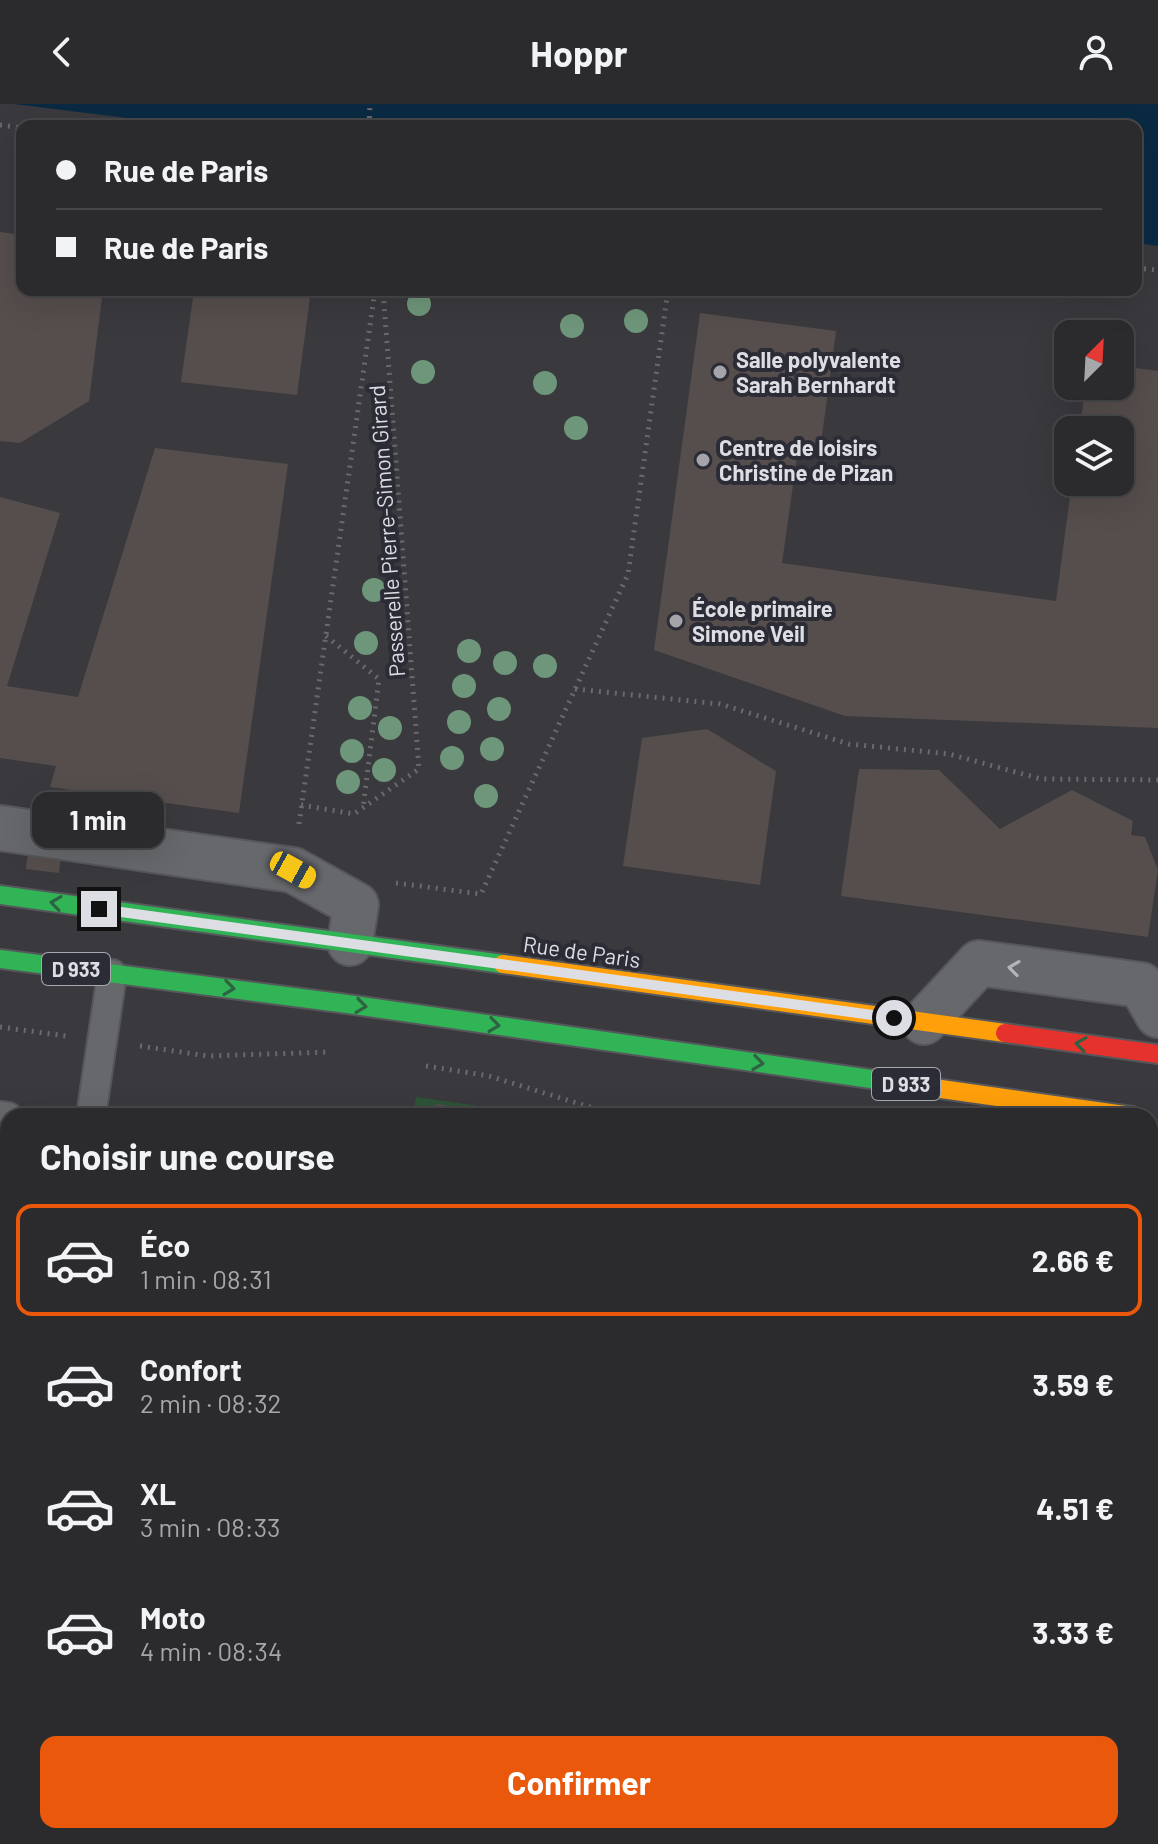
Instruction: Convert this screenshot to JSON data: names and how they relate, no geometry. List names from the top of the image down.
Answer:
{
  "streets": {
    "main road": ["Rue de Paris", "D 933"],
    "path": ["Passerelle Pierre-Simon Girard"]
  },
  "places": ["Salle polyvalente Sarah Bernhardt", "Centre de loisirs Christine de Pizan", "École primaire Simone Veil"],
  "north": "top right",
  "page": {
    "header": "Hoppr",
    "banner": ["Rue de Paris", "Rue de Paris"],
    "bubble": "1 min",
    "heading": "Choisir une course",
    "list": [
      {
        "name": "Éco",
        "note": "1 min · 08:31",
        "value": "2.66 €"
      },
      {
        "name": "Confort",
        "note": "2 min · 08:32",
        "value": "3.59 €"
      },
      {
        "name": "XL",
        "note": "3 min · 08:33",
        "value": "4.51 €"
      },
      {
        "name": "Moto",
        "note": "4 min · 08:34",
        "value": "3.33 €"
      }
    ],
    "buttons": "Confirmer"
  }
}
